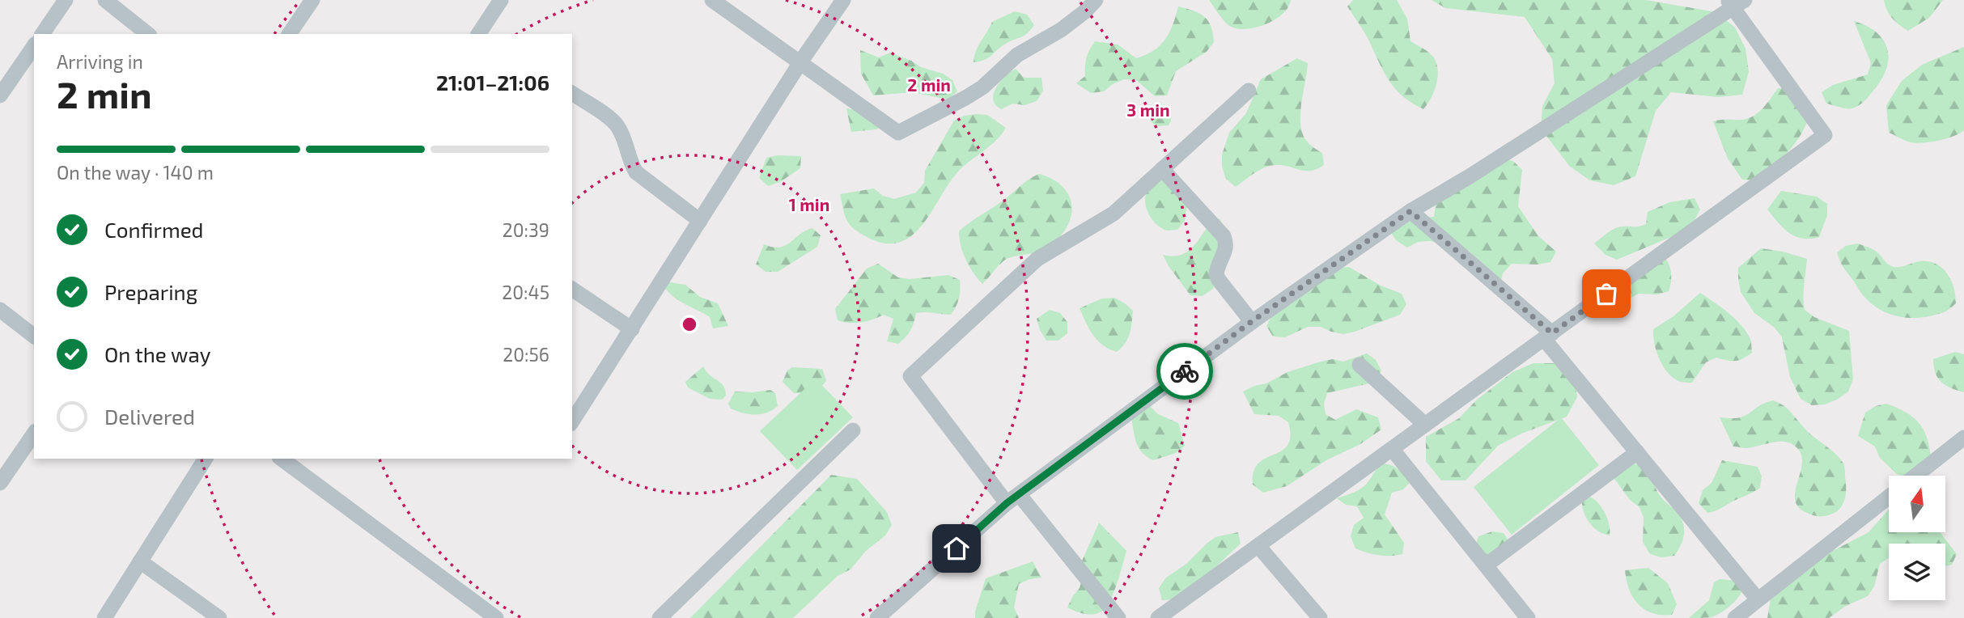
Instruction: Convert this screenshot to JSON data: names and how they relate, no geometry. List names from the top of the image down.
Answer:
{
  "north": "top",
  "page": {
    "heading": ["2 min", "Arriving in", "21:01–21:06"],
    "bar": "On the way · 140 m",
    "list": [
      ["Confirmed", "20:39"],
      ["Preparing", "20:45"],
      ["On the way", "20:56"],
      "Delivered"
    ]
  },
  "rings": ["2 min", "3 min", "1 min"]
}
